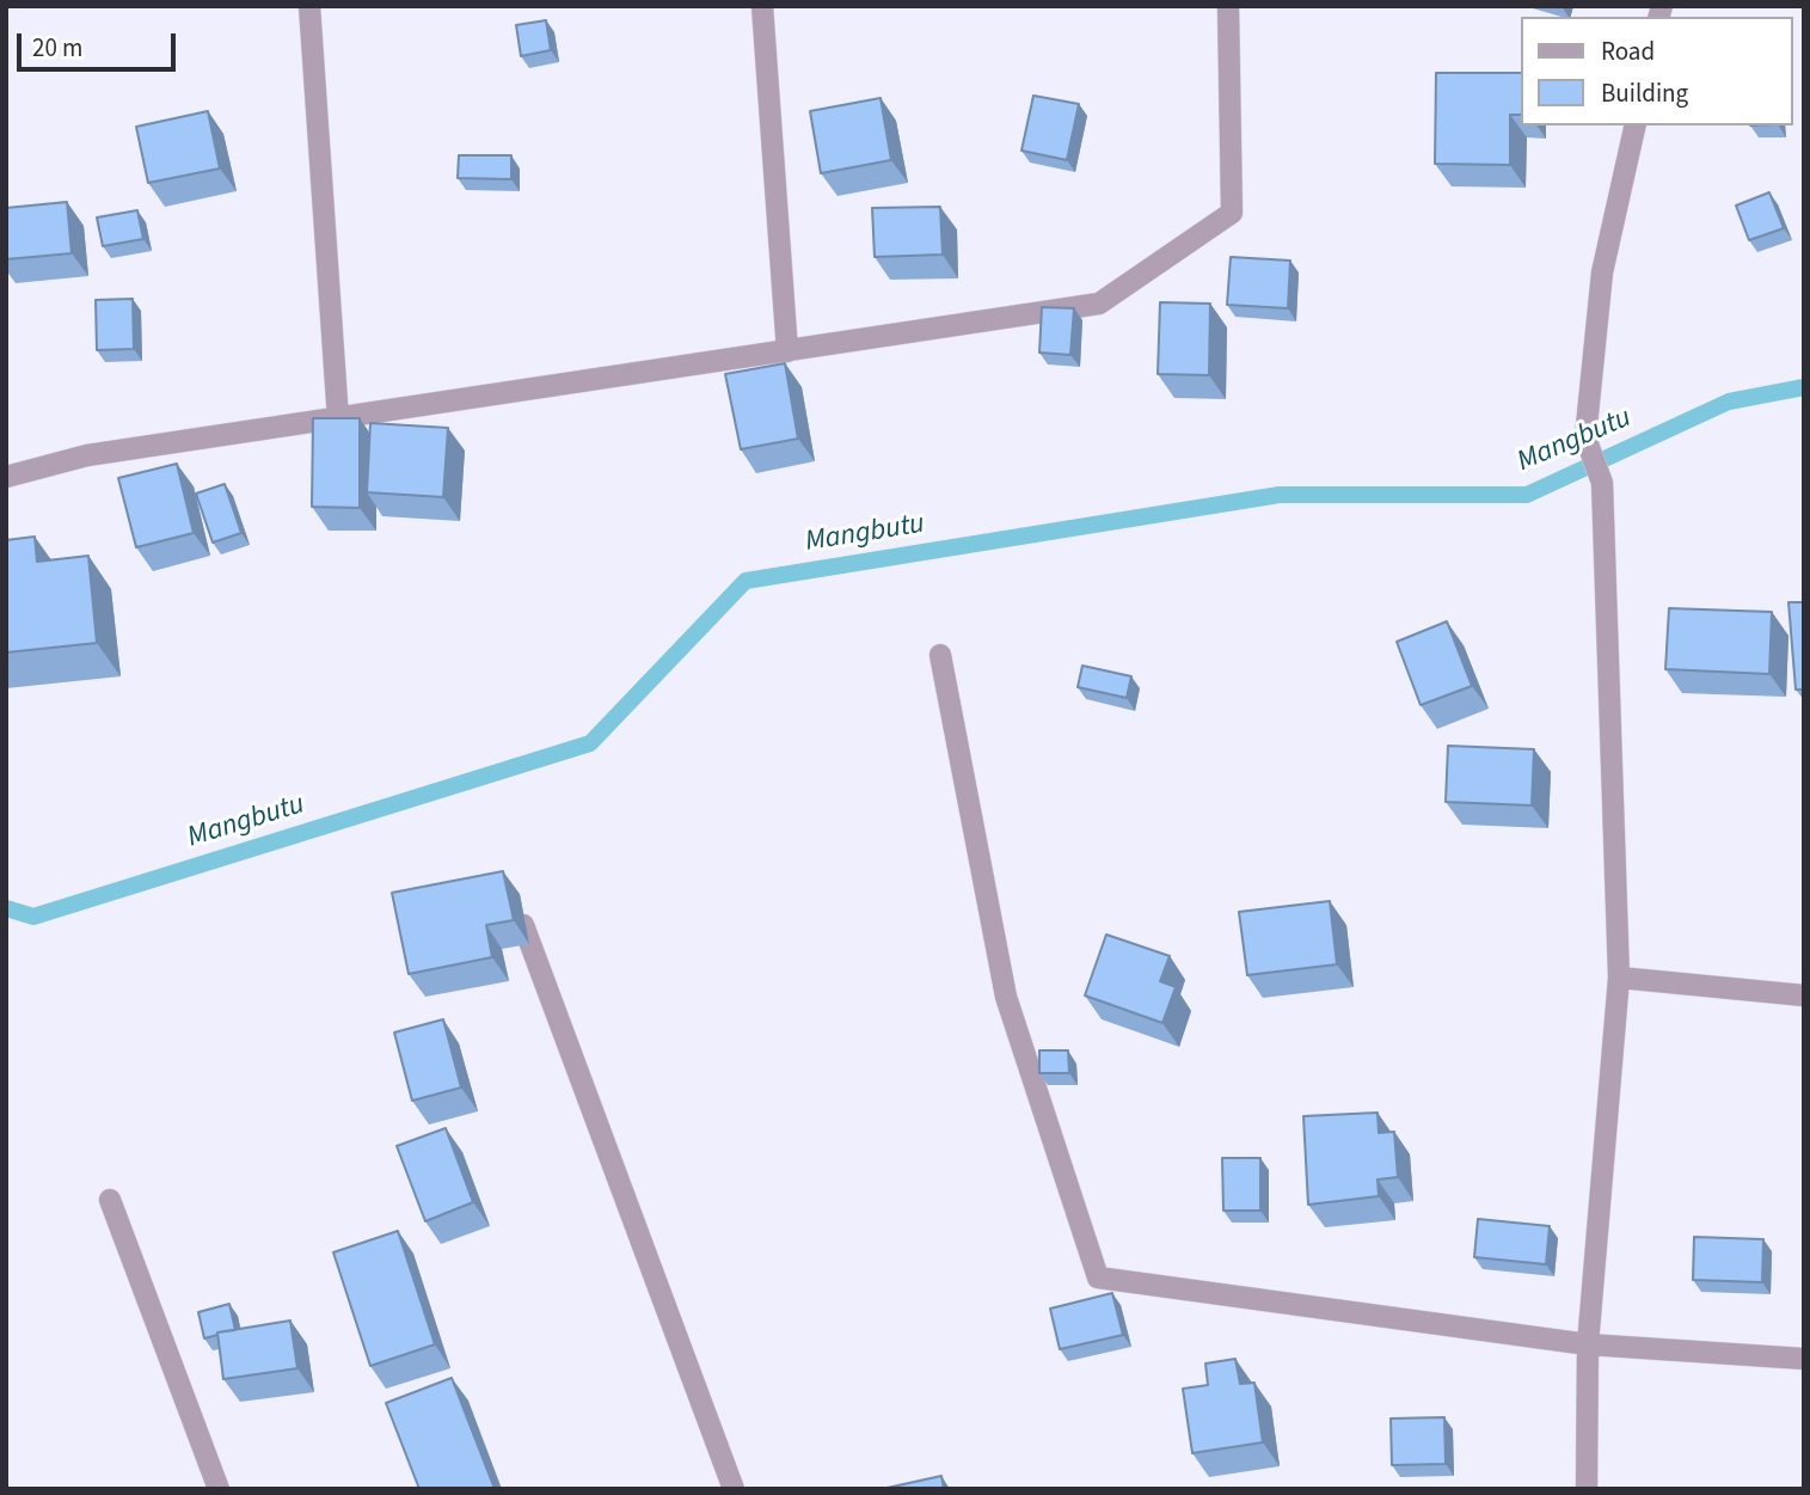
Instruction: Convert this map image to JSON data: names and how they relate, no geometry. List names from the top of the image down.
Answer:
{
  "water": ["Mangbutu"],
  "legend": ["Road", "Building"],
  "scale_bar": "20 m"
}
